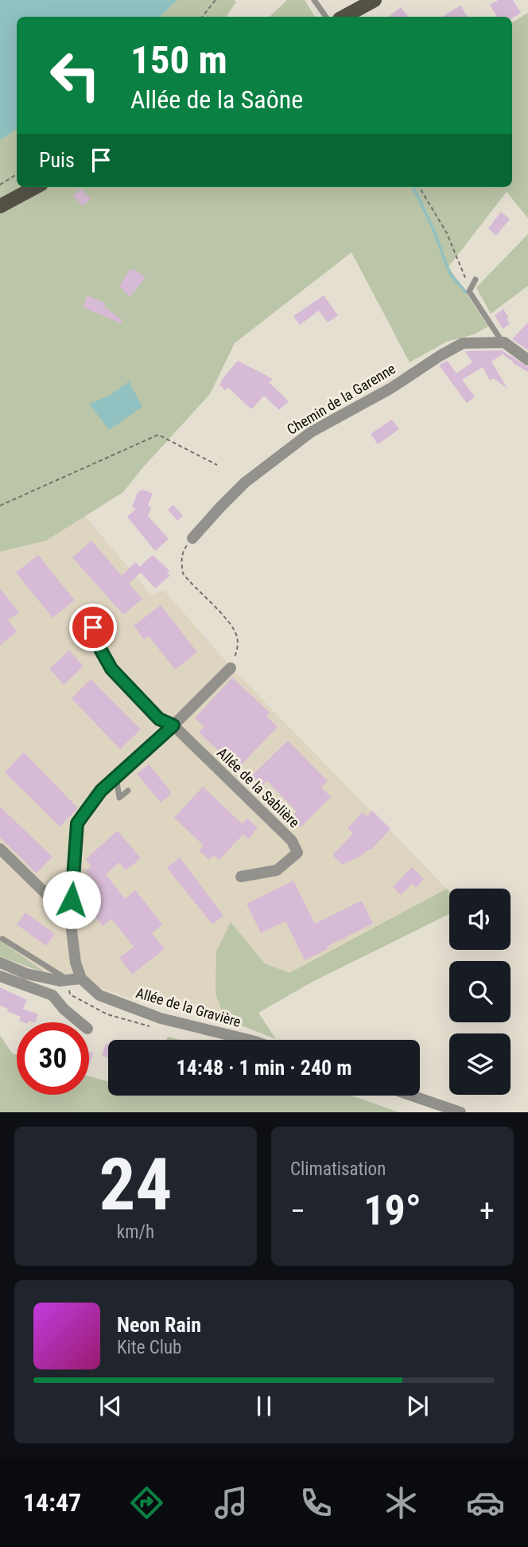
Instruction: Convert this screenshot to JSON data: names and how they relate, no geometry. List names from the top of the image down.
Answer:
{
  "streets": {
    "street": ["Chemin de la Garenne", "Allée de la Sablière", "Allée de la Gravière"]
  },
  "page": {
    "turn": ["150 m", "Allée de la Saône"],
    "then": "Puis",
    "limit": "30",
    "trip": "14:48 · 1 min · 240 m",
    "tile": [
      ["24", "km/h"],
      "Climatisation"
    ],
    "heat": ["−", "19°", "+"],
    "song": ["Neon Rain", "Kite Club"],
    "tabs": "14:47"
  }
}
